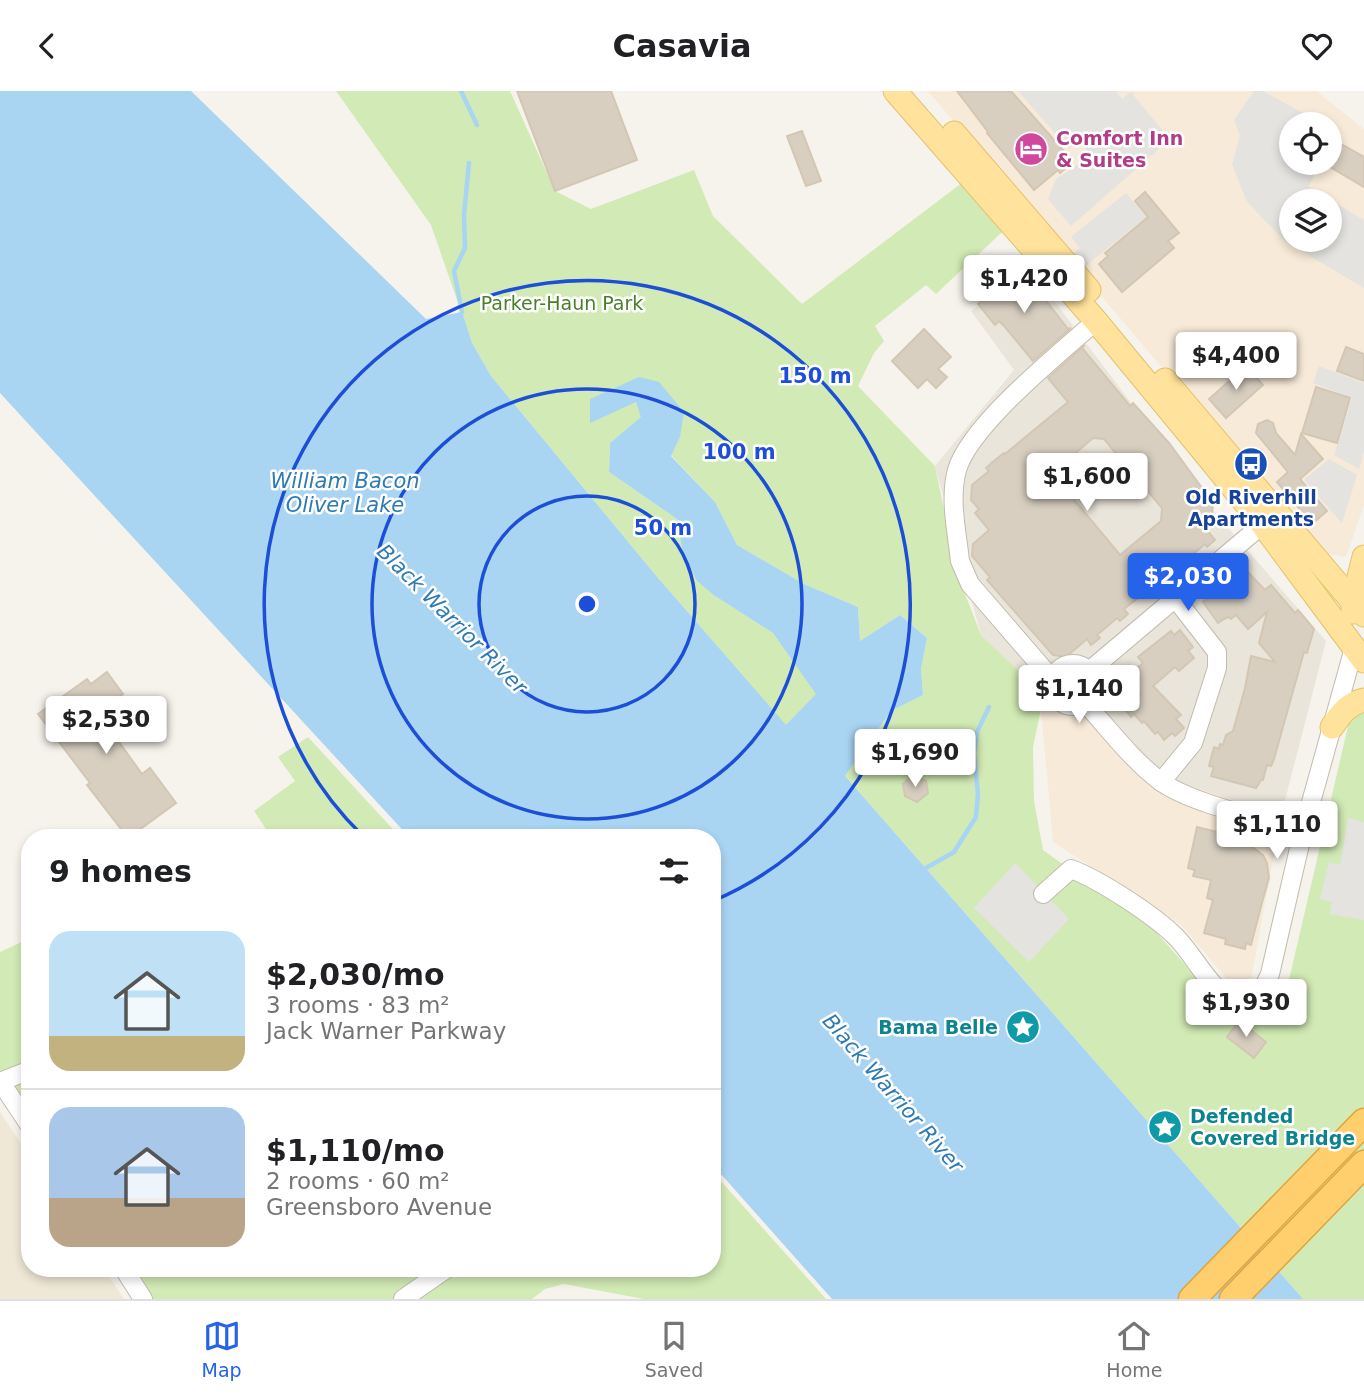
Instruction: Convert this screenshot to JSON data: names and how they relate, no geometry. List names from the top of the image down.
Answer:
{
  "water": ["William Bacon Oliver Lake", "Black Warrior River"],
  "parks": ["Parker-Haun Park"],
  "places": {
    "hotel": ["Comfort Inn & Suites"],
    "bus stop": ["Old Riverhill Apartments"],
    "place": ["Bama Belle", "Defended Covered Bridge"]
  },
  "page": {
    "header": "Casavia",
    "price": [
      "$1,420",
      "$4,400",
      "$1,600",
      "$2,030",
      "$1,140",
      "$2,530",
      "$1,690",
      "$1,110",
      "$1,930"
    ],
    "heading": "9 homes",
    "list": [
      {
        "name": "$2,030/mo",
        "note": "3 rooms · 83 m² · Jack Warner Parkway"
      },
      {
        "name": "$1,110/mo",
        "note": "2 rooms · 60 m² · Greensboro Avenue"
      }
    ],
    "tabs": ["Map", "Saved", "Home"]
  },
  "rings": ["150 m", "100 m", "50 m"]
}
